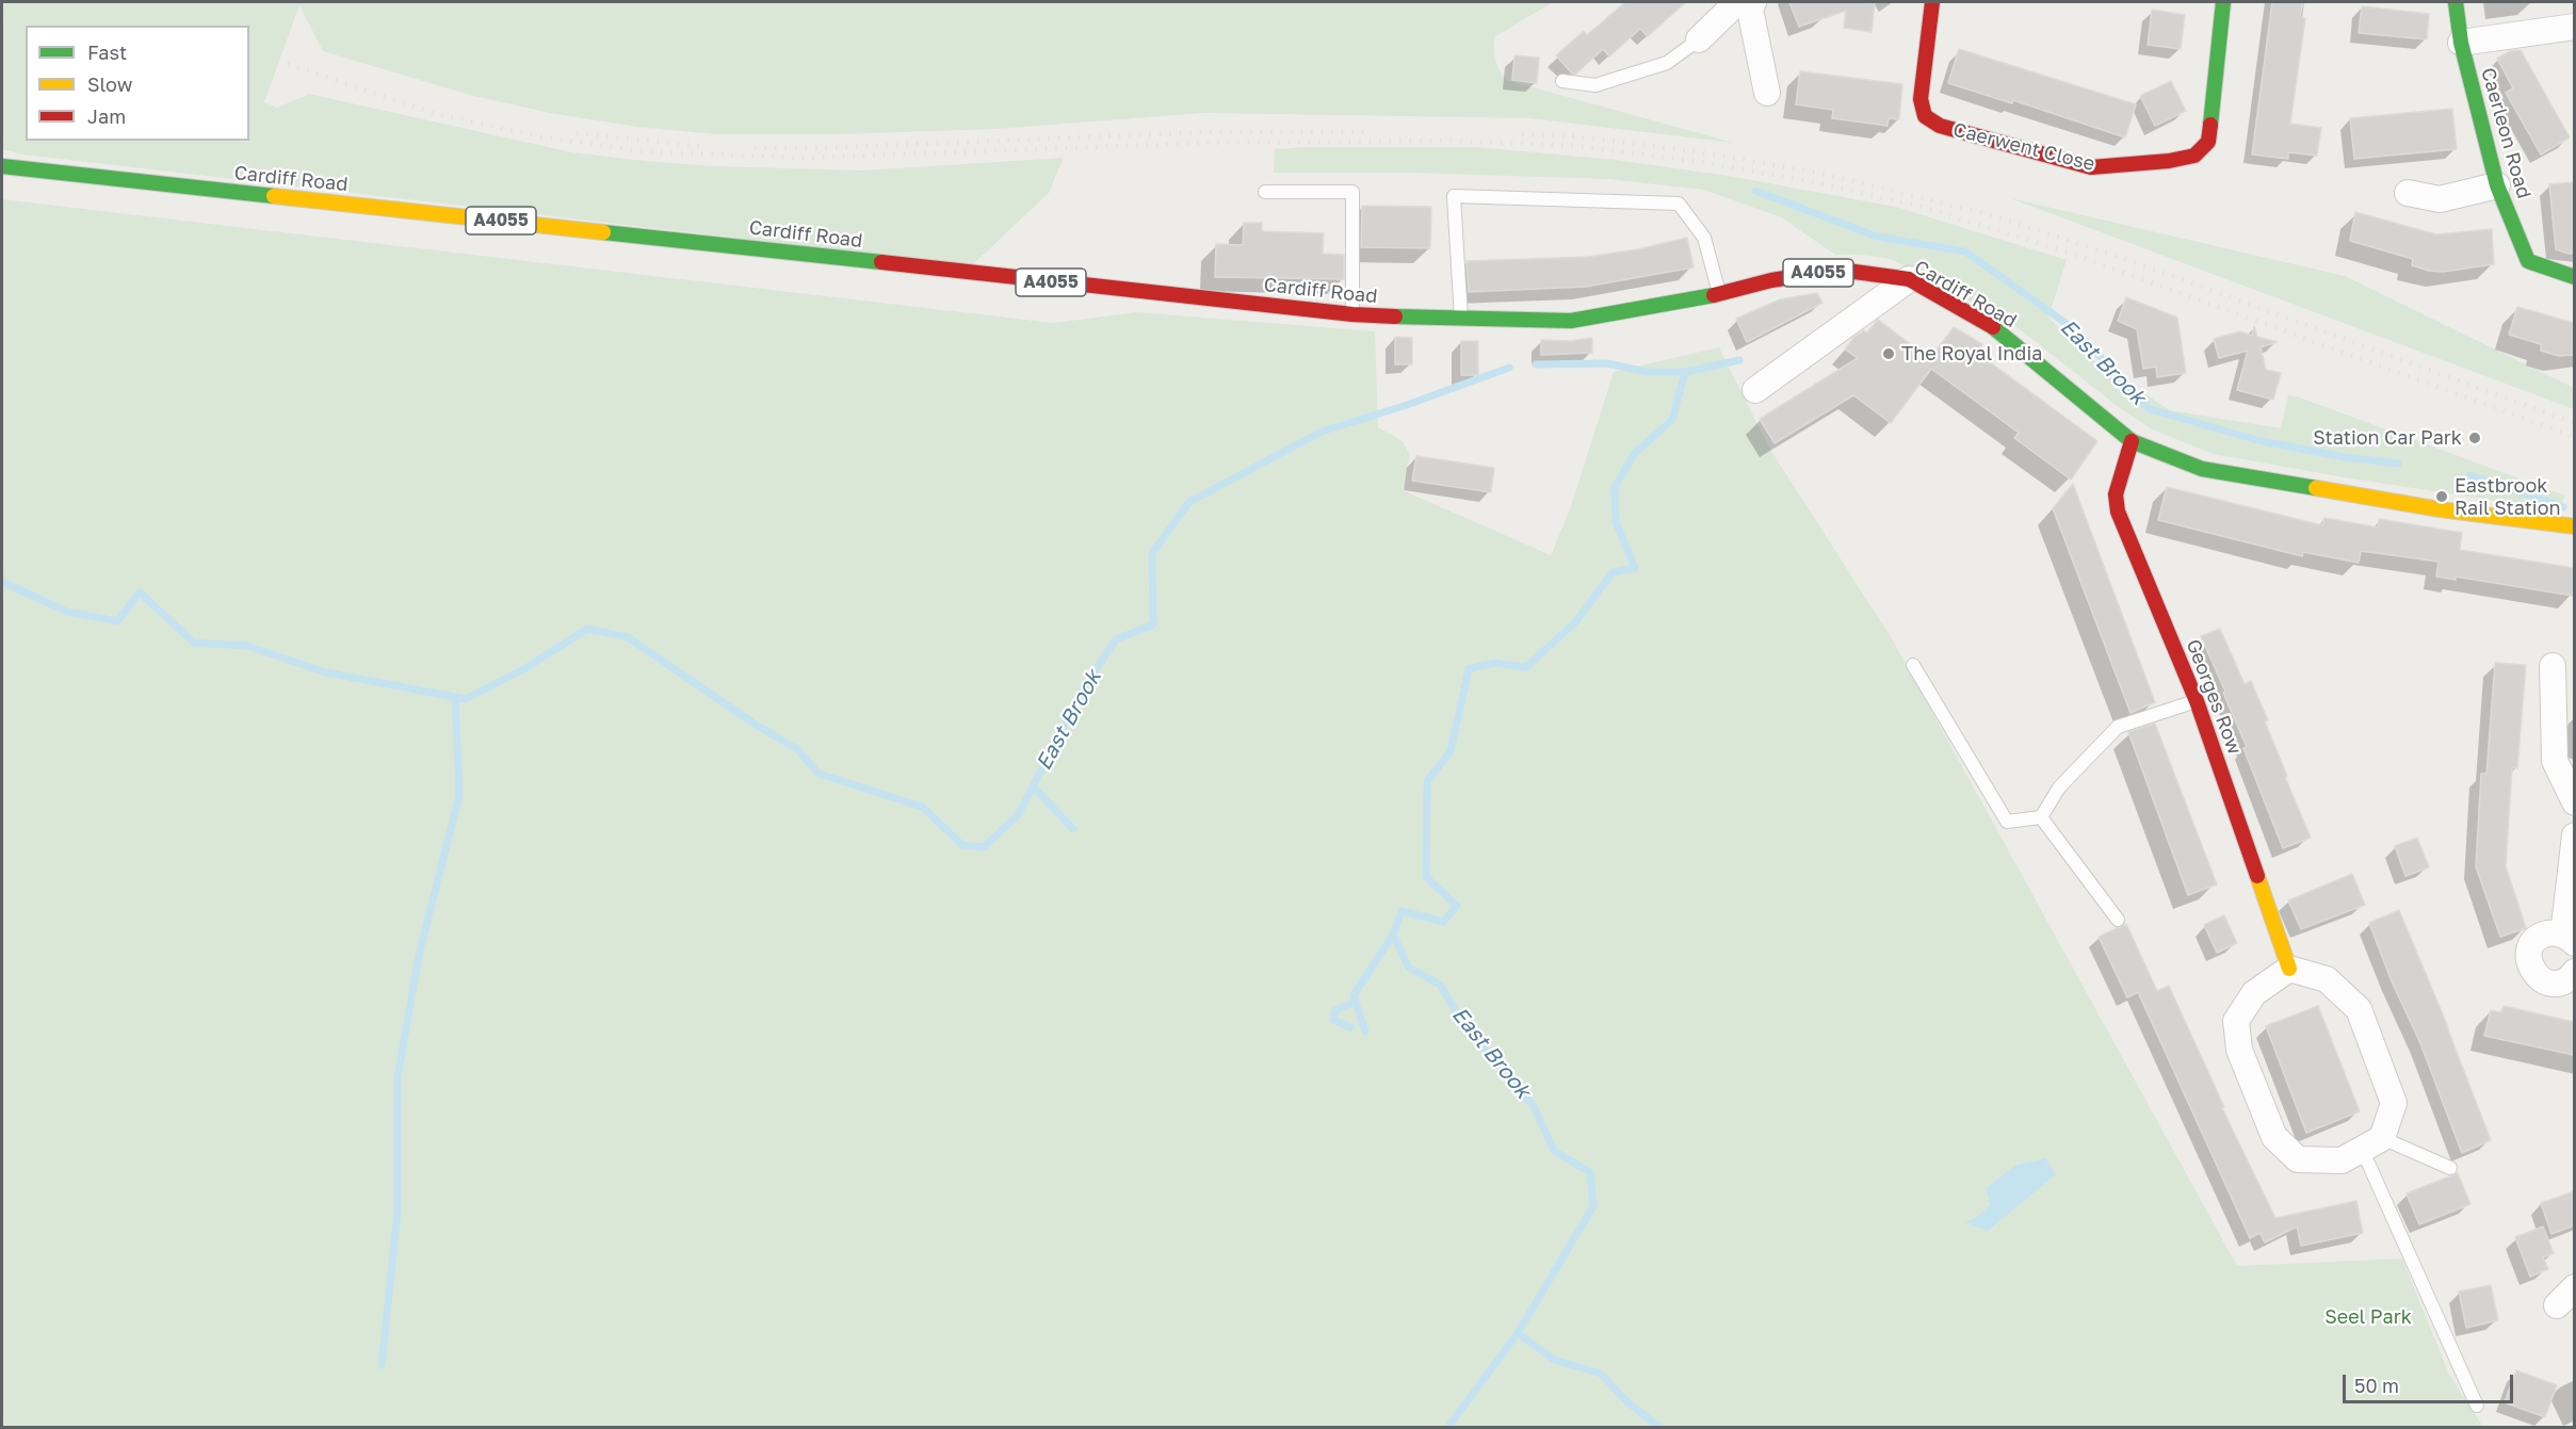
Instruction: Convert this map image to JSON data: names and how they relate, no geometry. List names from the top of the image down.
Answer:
{
  "streets": {
    "main road": [
      "Caerleon Road",
      "Caerwent Close",
      "Cardiff Road",
      "A4055",
      "Georges Row"
    ]
  },
  "crossings": [
    ["Cardiff Road", "Georges Row"]
  ],
  "water": ["East Brook"],
  "parks": ["Seel Park"],
  "places": ["The Royal India", "Station Car Park", "Eastbrook Rail Station"],
  "legend": ["Fast", "Slow", "Jam"],
  "scale_bar": "50 m"
}
